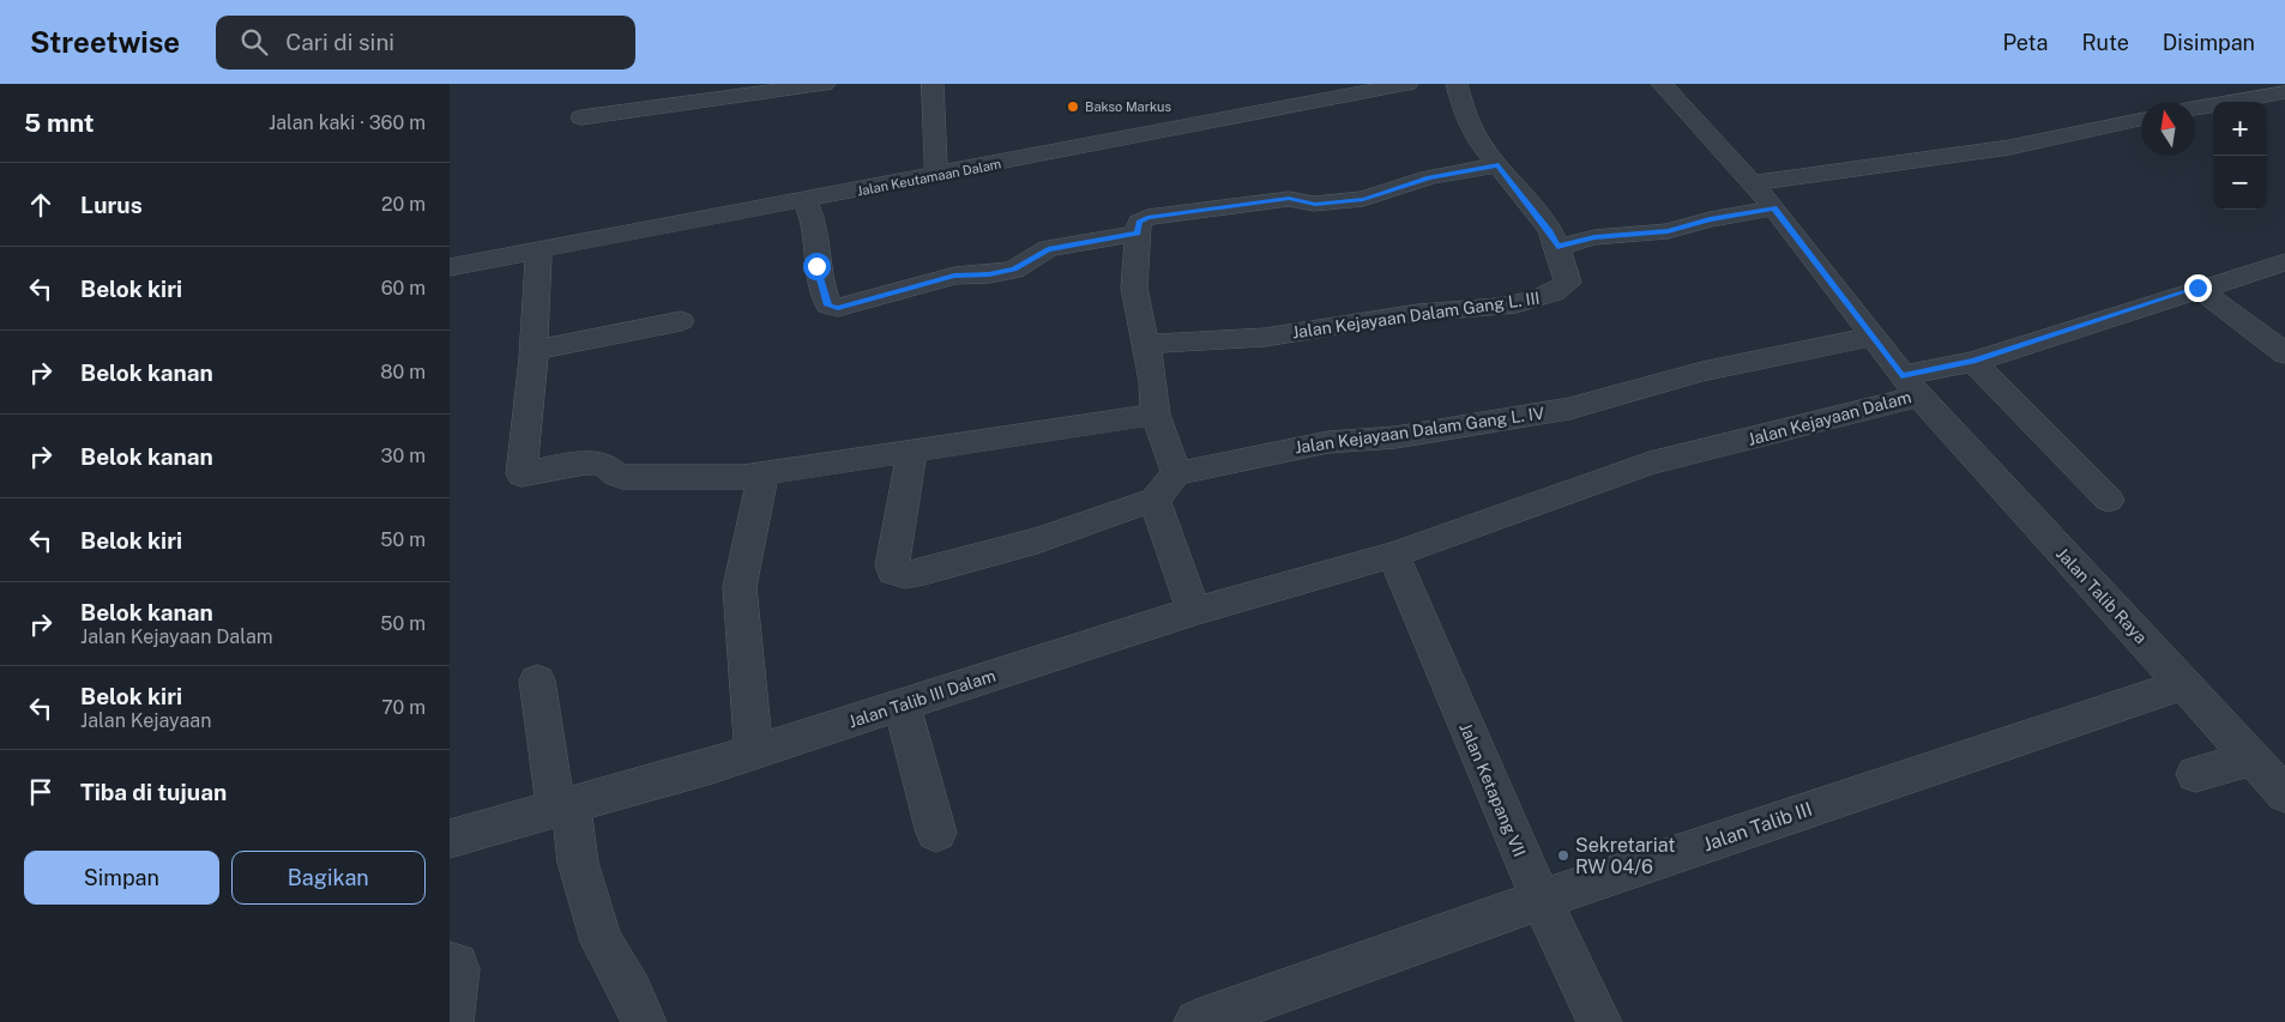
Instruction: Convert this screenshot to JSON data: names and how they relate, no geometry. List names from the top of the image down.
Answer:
{
  "streets": {
    "street": [
      "Jalan Keutamaan Dalam",
      "Jalan Kejayaan Dalam Gang L. III",
      "Jalan Kejayaan Dalam",
      "Jalan Kejayaan Dalam Gang L. IV",
      "Jalan Talib Raya",
      "Jalan Talib III Dalam",
      "Jalan Ketapang VII",
      "Jalan Talib III"
    ]
  },
  "crossings": [
    ["Jalan Kejayaan Dalam", "Jalan Kejayaan Dalam Gang L. IV"],
    ["Jalan Kejayaan Dalam", "Jalan Talib Raya"],
    ["Jalan Kejayaan Dalam", "Jalan Talib III Dalam"],
    ["Jalan Kejayaan Dalam", "Jalan Ketapang VII"],
    ["Jalan Talib Raya", "Jalan Talib III"],
    ["Jalan Talib III Dalam", "Jalan Ketapang VII"],
    ["Jalan Ketapang VII", "Jalan Talib III"]
  ],
  "places": ["Bakso Markus", "Sekretariat RW 04/6"],
  "north": "top",
  "page": {
    "header": "Streetwise",
    "search": "Cari di sini",
    "nav": ["Peta", "Rute", "Disimpan"],
    "heading": ["5 mnt", "Jalan kaki · 360 m"],
    "map_buttons": ["+", "−"],
    "list": [
      ["Lurus", "20 m"],
      ["Belok kiri", "60 m"],
      ["Belok kanan", "80 m"],
      ["Belok kanan", "30 m"],
      ["Belok kiri", "50 m"],
      ["Belok kanan", "Jalan Kejayaan Dalam", "50 m"],
      ["Belok kiri", "Jalan Kejayaan", "70 m"],
      "Tiba di tujuan"
    ],
    "buttons": ["Simpan", "Bagikan"]
  }
}
